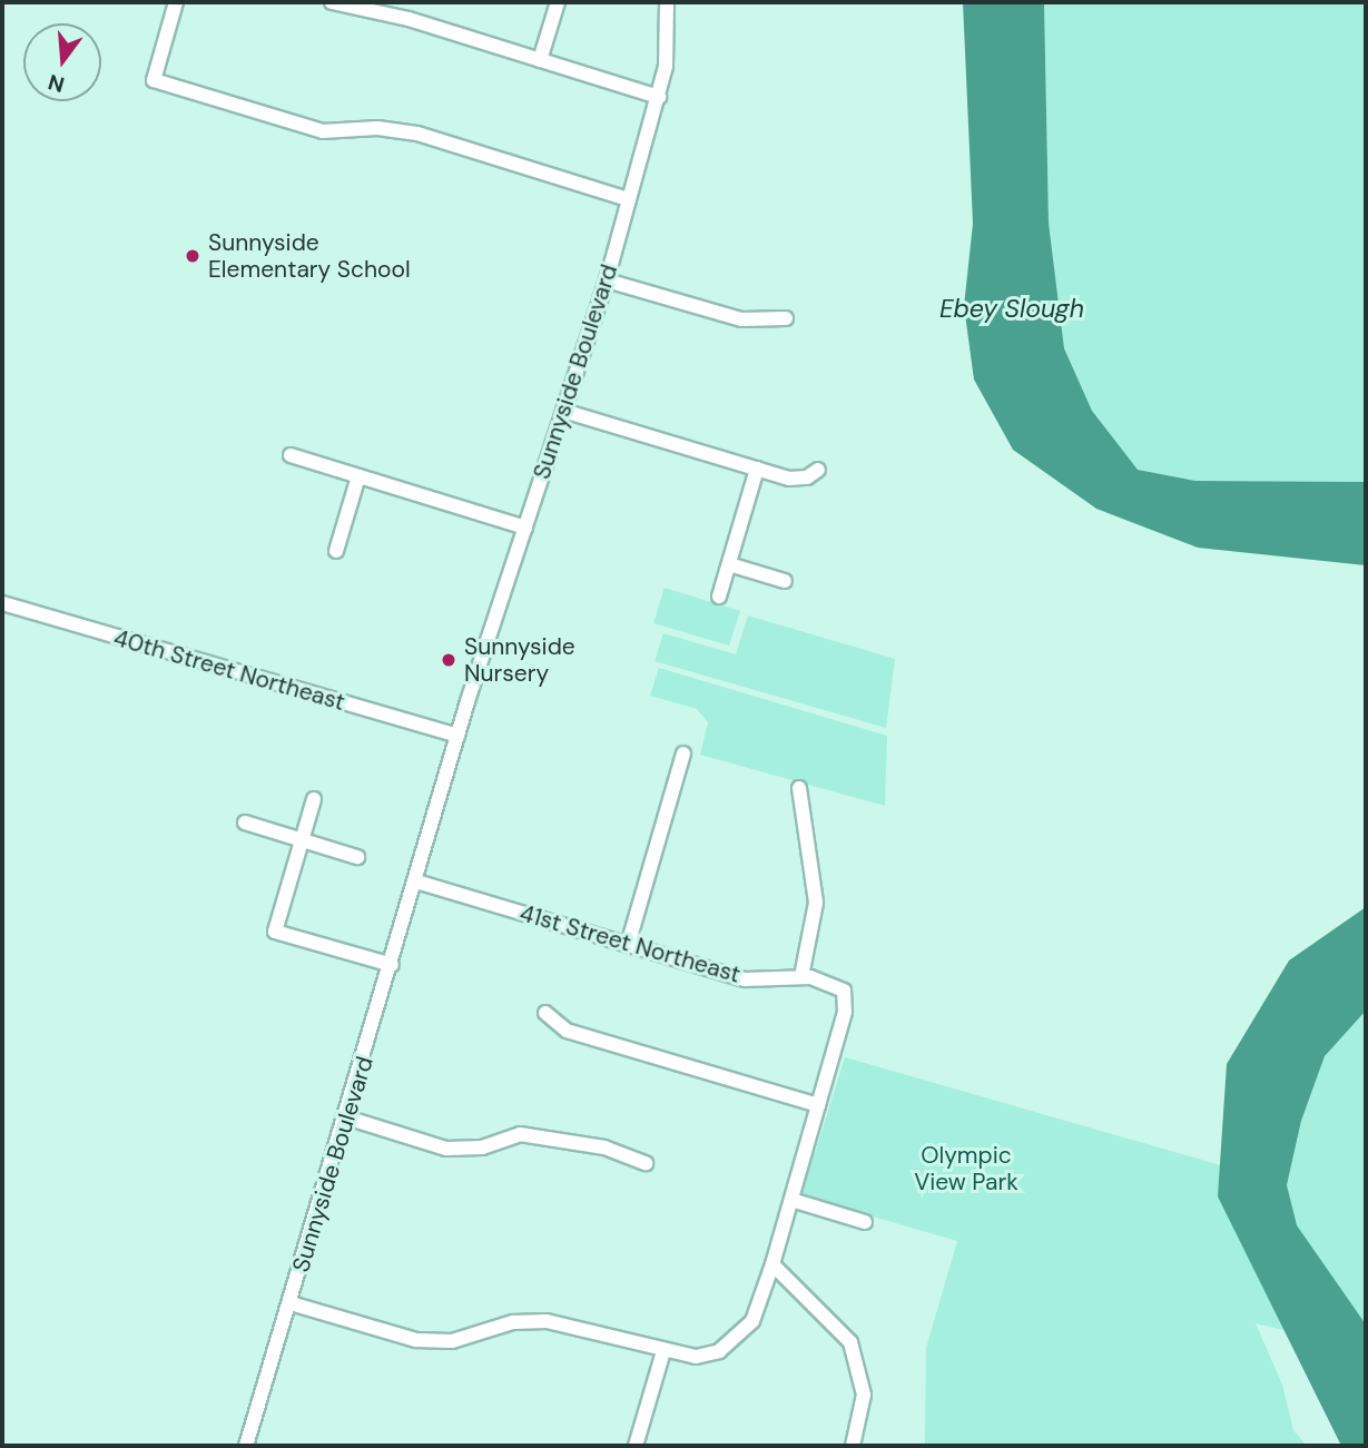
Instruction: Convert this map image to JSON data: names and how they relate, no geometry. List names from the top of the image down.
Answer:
{
  "streets": {
    "street": ["Sunnyside Boulevard", "40th Street Northeast", "41st Street Northeast"]
  },
  "crossings": [
    ["Sunnyside Boulevard", "40th Street Northeast"],
    ["Sunnyside Boulevard", "41st Street Northeast"]
  ],
  "water": ["Ebey Slough"],
  "parks": ["Olympic View Park"],
  "places": ["Sunnyside Elementary School", "Sunnyside Nursery"],
  "north": "bottom"
}
